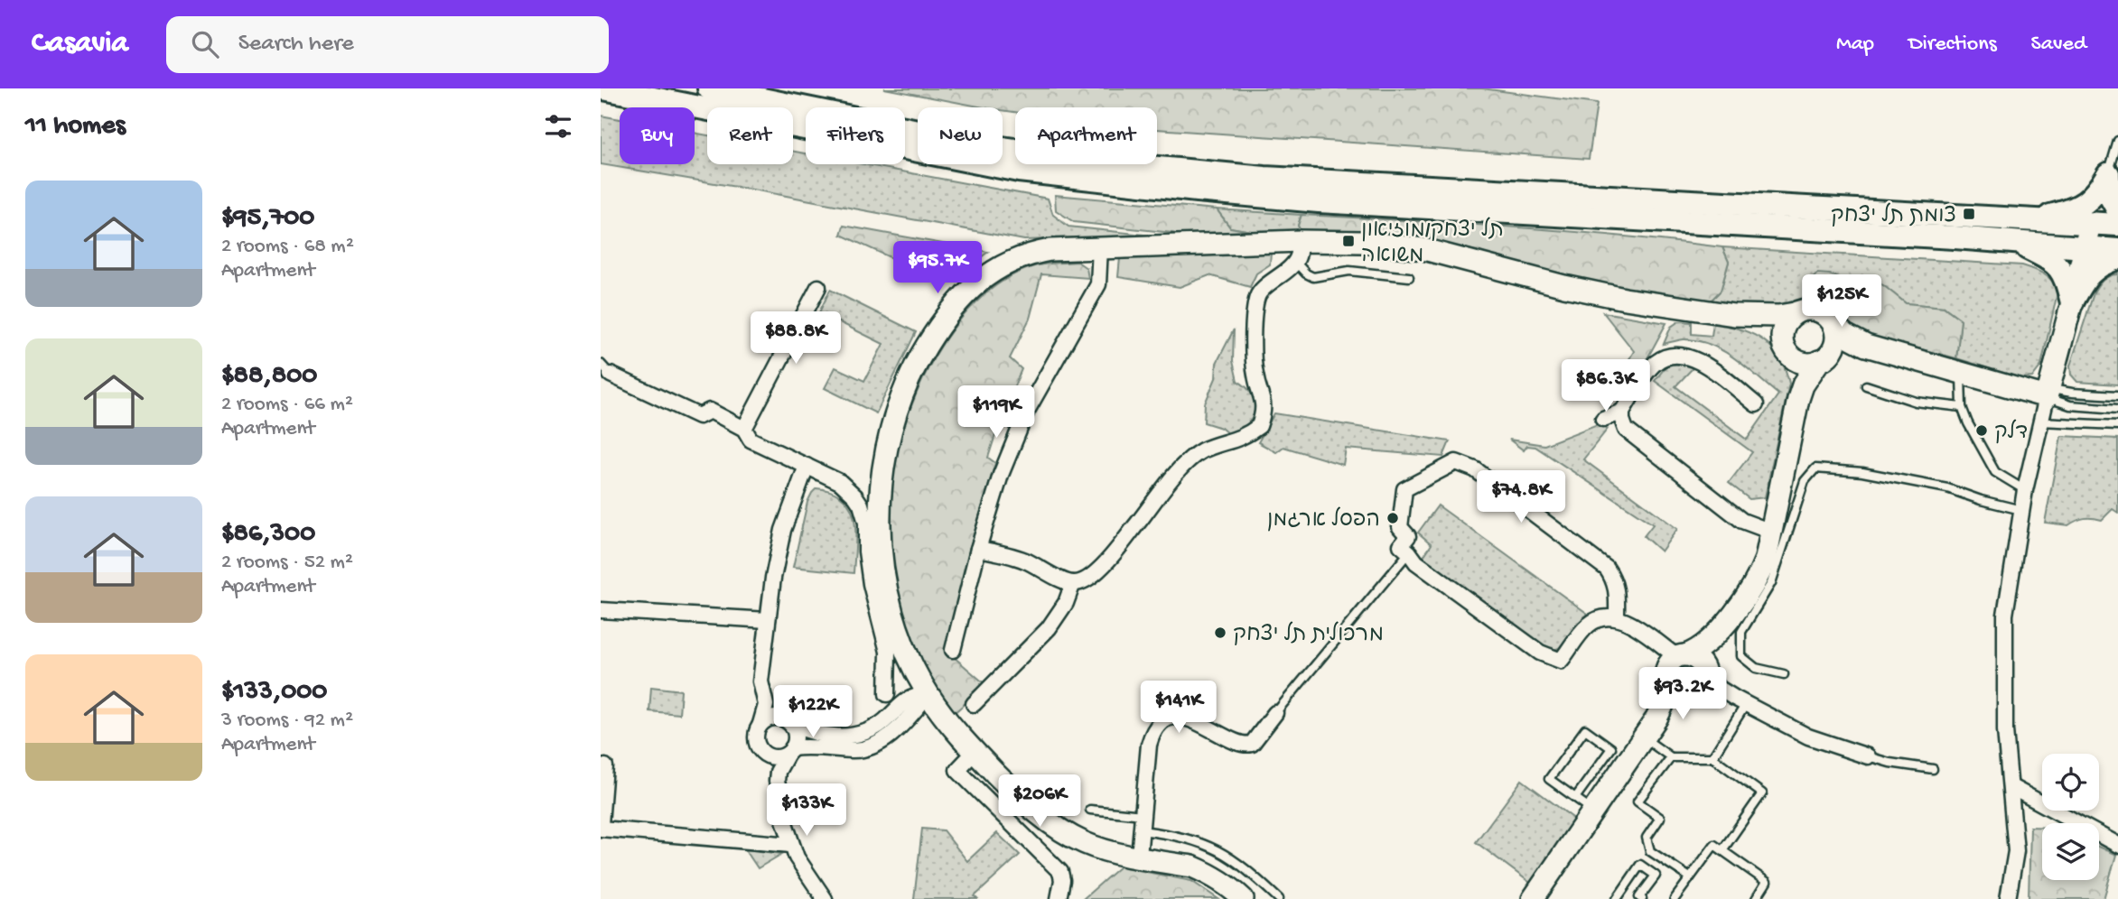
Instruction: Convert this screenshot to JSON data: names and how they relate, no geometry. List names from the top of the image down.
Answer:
{
  "places": {
    "transit": ["צומת תל יצחק", "תל יצחק/מוזיאון משואה"],
    "other": ["דלק", "הפסל ארגמן", "מרכולית תל יצחק"]
  },
  "page": {
    "header": "Casavia",
    "search": "Search here",
    "nav": ["Map", "Directions", "Saved"],
    "heading": "11 homes",
    "chip": [
      "Buy",
      "Rent",
      "Filters",
      "New",
      "Apartment"
    ],
    "list": [
      {
        "name": "$95,700",
        "note": "2 rooms · 68 m² · Apartment"
      },
      {
        "name": "$88,800",
        "note": "2 rooms · 66 m² · Apartment"
      },
      {
        "name": "$86,300",
        "note": "2 rooms · 52 m² · Apartment"
      },
      {
        "name": "$133,000",
        "note": "3 rooms · 92 m² · Apartment"
      }
    ],
    "price": [
      "$95.7K",
      "$125K",
      "$88.8K",
      "$86.3K",
      "$119K",
      "$74.8K",
      "$93.2K",
      "$141K",
      "$122K",
      "$206K",
      "$133K"
    ]
  }
}
